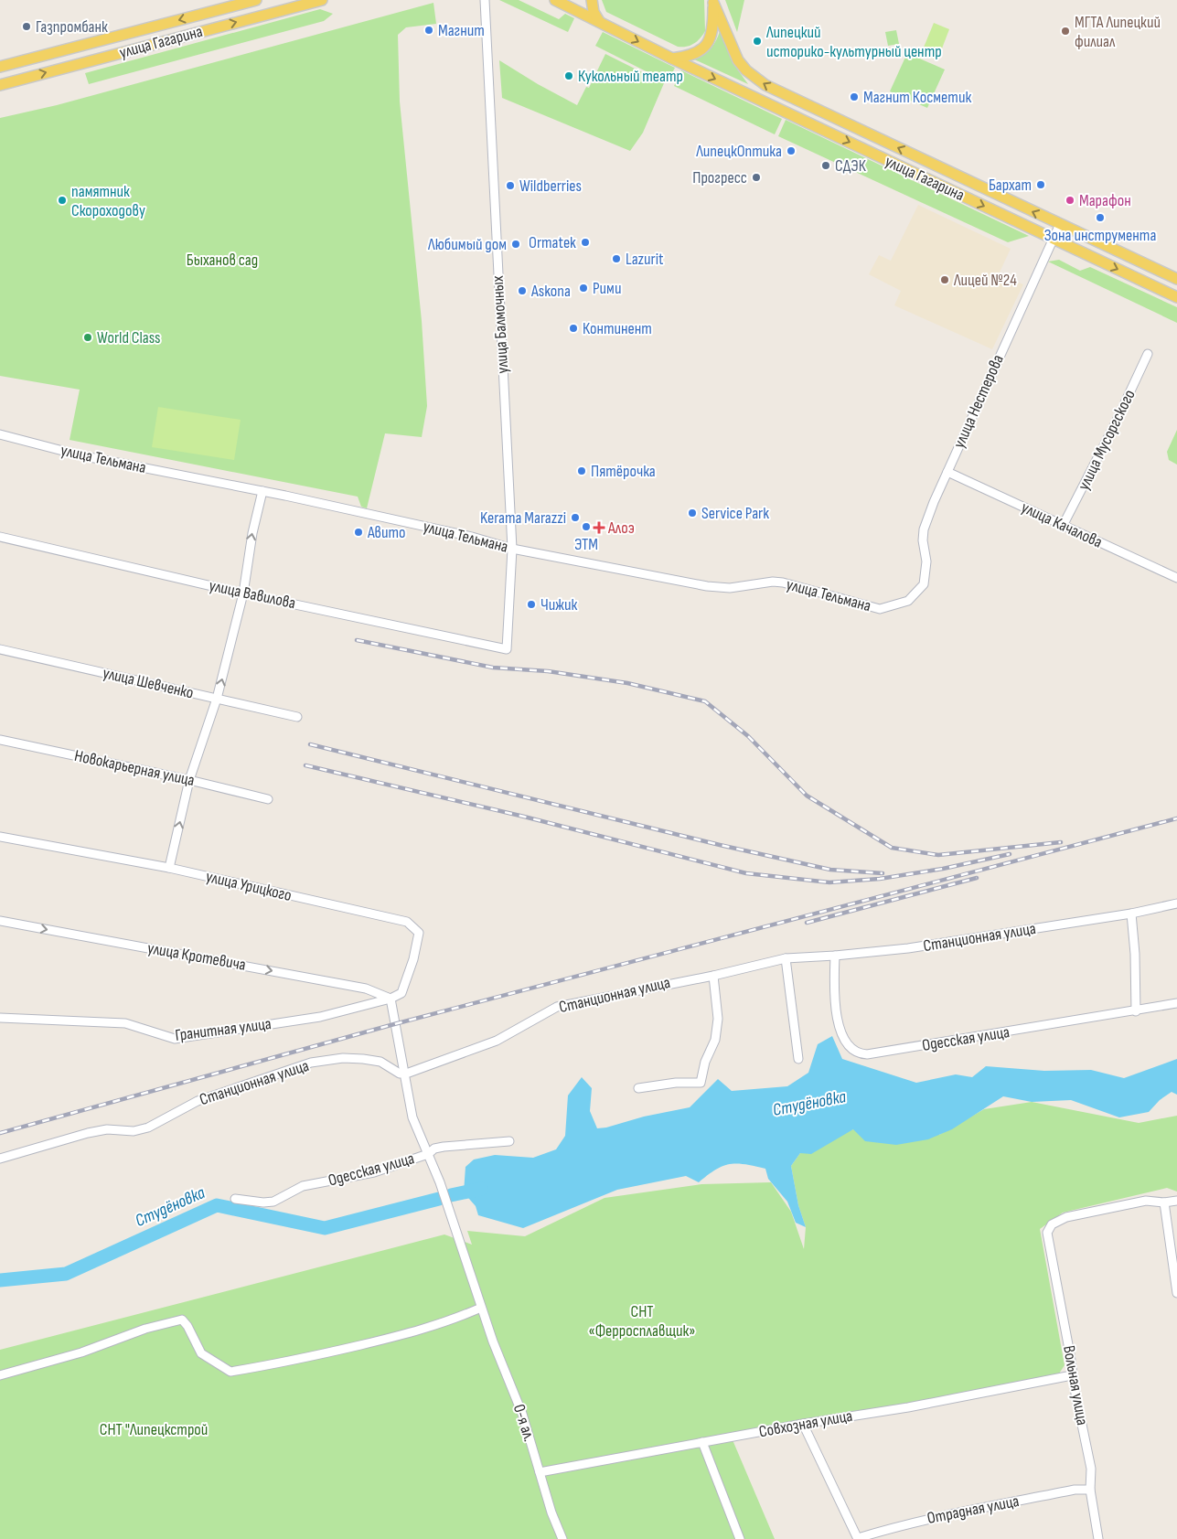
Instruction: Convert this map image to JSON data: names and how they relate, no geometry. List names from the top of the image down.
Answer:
{
  "streets": {
    "main road": ["улица Гагарина"],
    "street": [
      "улица Балмочных",
      "улица Нестерова",
      "улица Мусоргского",
      "улица Тельмана",
      "улица Качалова",
      "улица Вавилова",
      "улица Шевченко",
      "Новокарьерная улица",
      "улица Урицкого",
      "Станционная улица",
      "улица Кротевича",
      "Гранитная улица",
      "Одесская улица",
      "Вольная улица",
      "0-я ал.",
      "Совхозная улица",
      "Отрадная улица"
    ]
  },
  "crossings": [
    ["улица Гагарина", "улица Нестерова"],
    ["улица Балмочных", "улица Тельмана"],
    ["улица Балмочных", "улица Вавилова"],
    ["улица Нестерова", "улица Тельмана"],
    ["улица Нестерова", "улица Качалова"],
    ["улица Мусоргского", "улица Качалова"],
    ["улица Урицкого", "улица Кротевича"],
    ["улица Урицкого", "Гранитная улица"],
    ["улица Урицкого", "0-я ал."],
    ["Станционная улица", "Одесская улица"],
    ["Станционная улица", "0-я ал."],
    ["улица Кротевича", "Гранитная улица"],
    ["улица Кротевича", "0-я ал."],
    ["Гранитная улица", "0-я ал."],
    ["Одесская улица", "0-я ал."],
    ["Вольная улица", "Совхозная улица"],
    ["Вольная улица", "Отрадная улица"],
    ["0-я ал.", "Совхозная улица"]
  ],
  "one_way": ["улица Кротевича"],
  "water": ["Студёновка"],
  "parks": ["Быханов сад", "СНТ «Ферросплавщик»", "СНТ \"Липецкстрой"],
  "places": {
    "other": [
      "Газпромбанк",
      "Магнит",
      "МГТА Липецкий филиал",
      "Липецкий историко-культурный центр",
      "Кукольный театр",
      "Магнит Косметик",
      "ЛипецкОптика",
      "СДЭК",
      "Прогресс",
      "Бархат",
      "Wildberries",
      "памятник Скороходову",
      "Марафон",
      "Зона инструмента",
      "Ormatek",
      "Любимый дом",
      "Lazurit",
      "Лицей №24",
      "Рими",
      "Askona",
      "Континент",
      "World Class",
      "Пятёрочка",
      "Service Park",
      "Kerama Marazzi",
      "ЭТМ",
      "Авито",
      "Чижик"
    ],
    "health": ["Алоэ"]
  }
}
